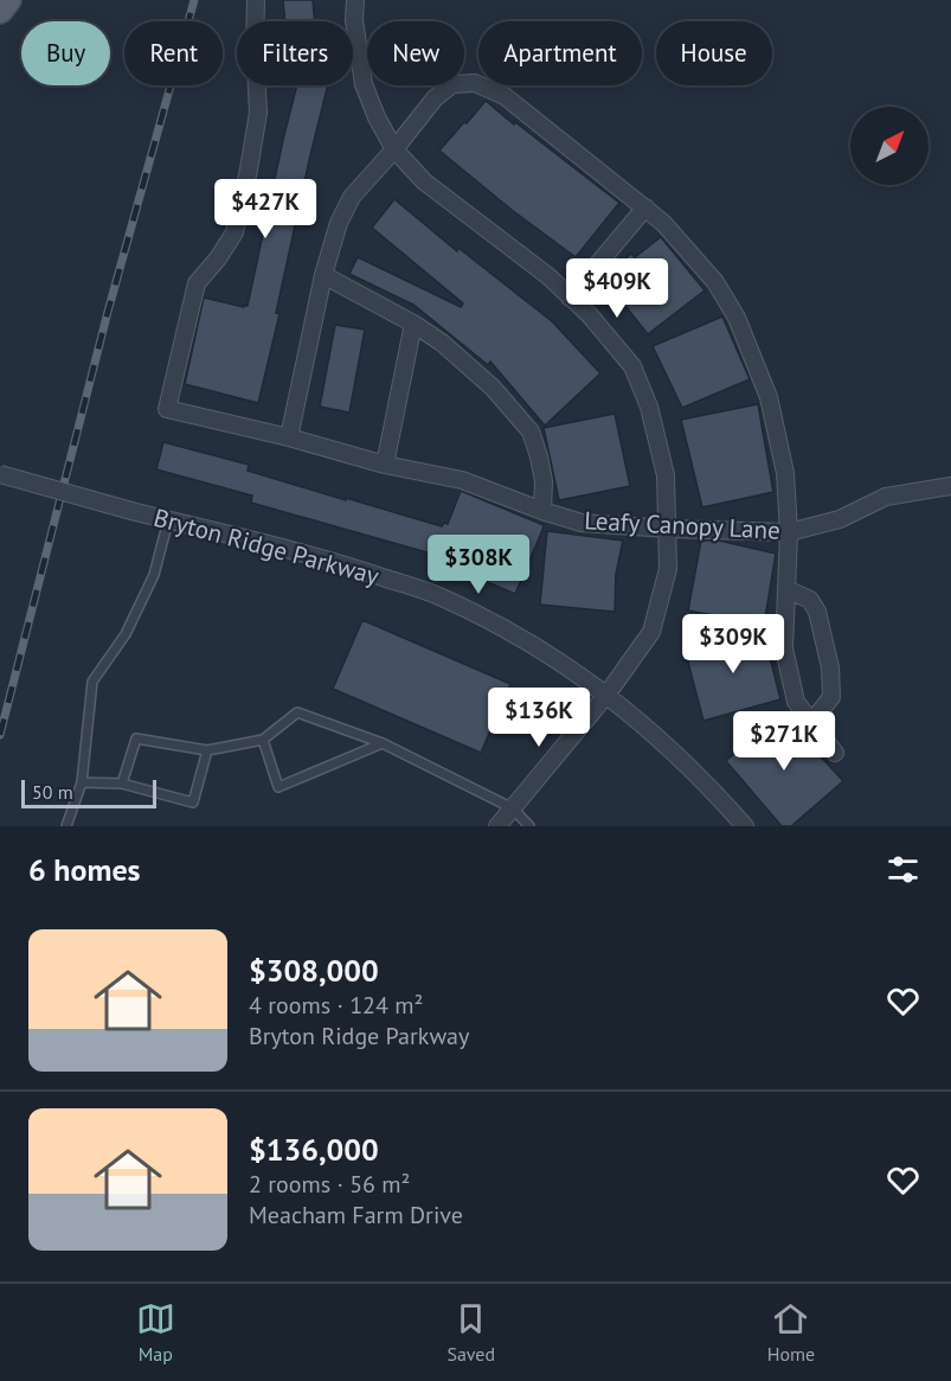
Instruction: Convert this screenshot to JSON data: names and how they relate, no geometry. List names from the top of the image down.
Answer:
{
  "streets": {
    "street": ["Leafy Canopy Lane", "Bryton Ridge Parkway"]
  },
  "scale_bar": "50 m",
  "north": "top right",
  "page": {
    "chip": [
      "Buy",
      "Rent",
      "Filters",
      "New",
      "Apartment",
      "House"
    ],
    "price": [
      "$427K",
      "$409K",
      "$308K",
      "$309K",
      "$136K",
      "$271K"
    ],
    "scale": "50 m",
    "heading": "6 homes",
    "list": [
      {
        "name": "$308,000",
        "note": "4 rooms · 124 m² · Bryton Ridge Parkway"
      },
      {
        "name": "$136,000",
        "note": "2 rooms · 56 m² · Meacham Farm Drive"
      }
    ],
    "tabs": ["Map", "Saved", "Home"]
  }
}
